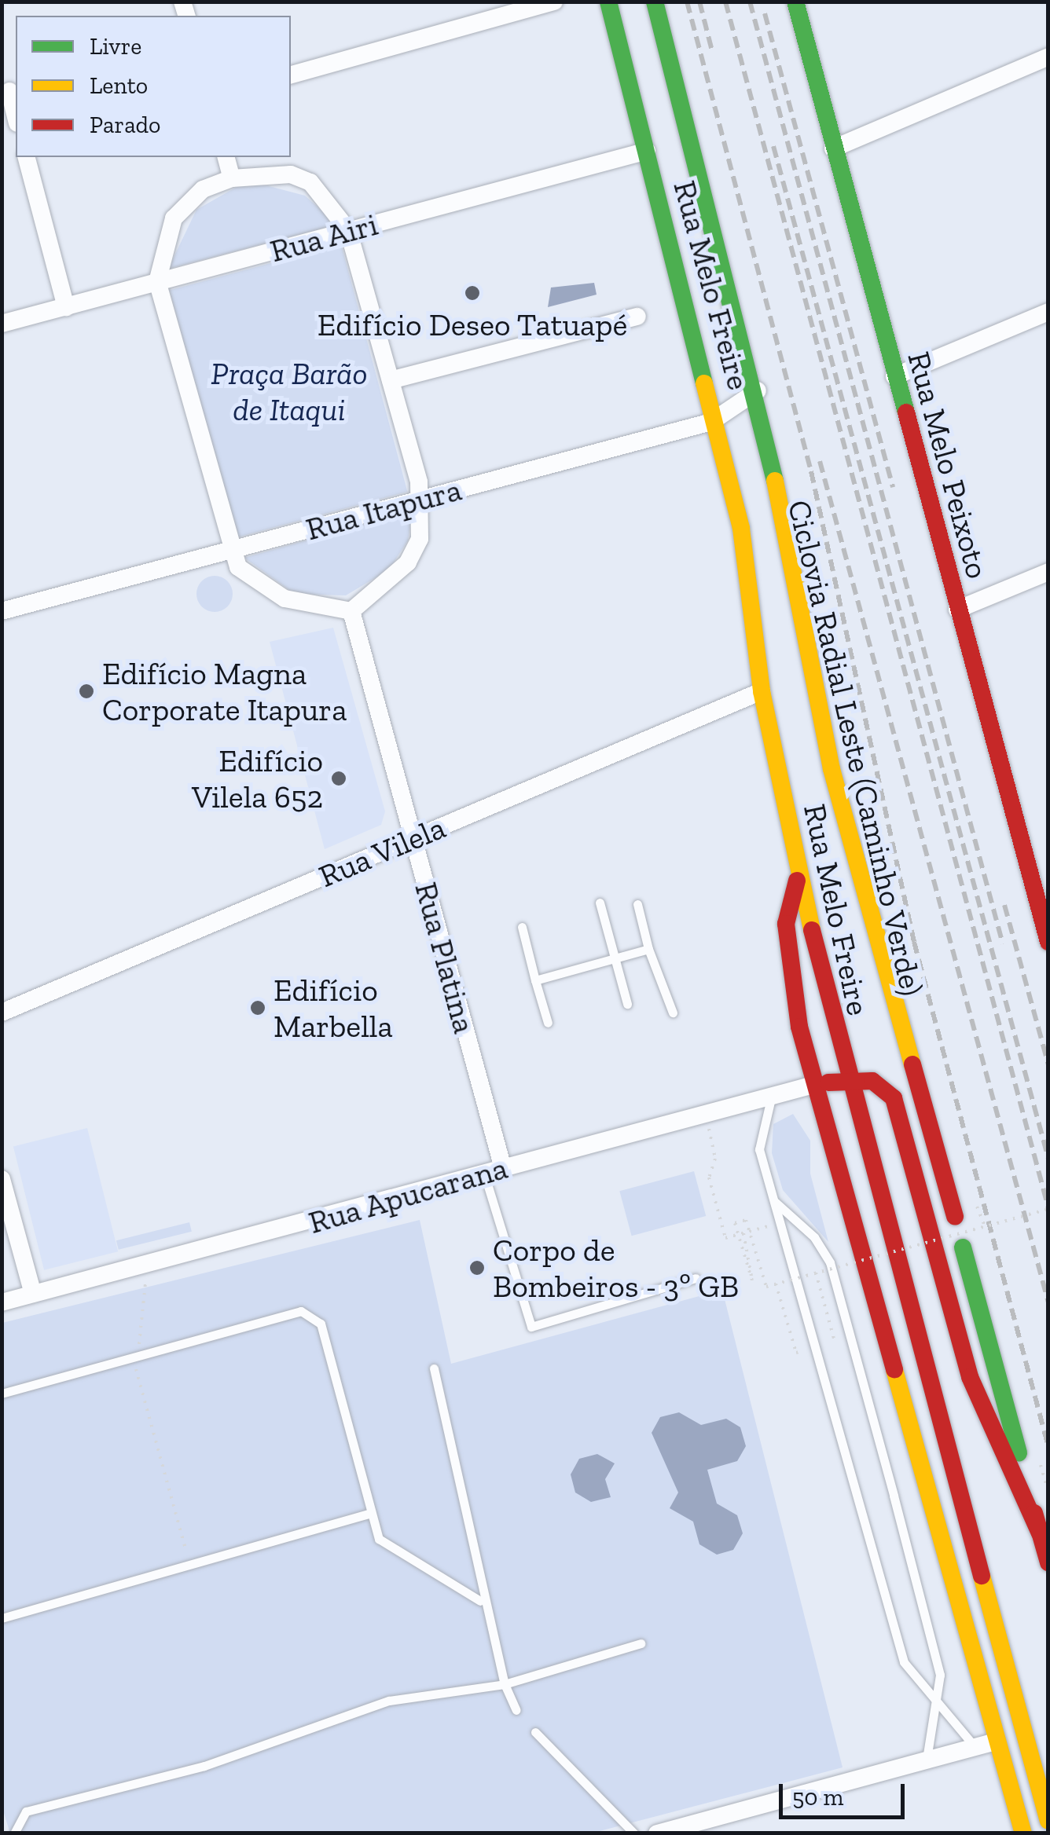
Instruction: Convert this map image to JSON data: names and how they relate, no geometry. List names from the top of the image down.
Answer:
{
  "streets": {
    "main road": ["Rua Melo Freire", "Rua Melo Peixoto"],
    "street": [
      "Rua Airi",
      "Rua Itapura",
      "Rua Vilela",
      "Rua Platina",
      "Rua Apucarana"
    ]
  },
  "crossings": [
    ["Rua Airi", "Rua Melo Freire"],
    ["Rua Melo Freire", "Rua Itapura"],
    ["Rua Melo Freire", "Rua Vilela"],
    ["Rua Vilela", "Rua Platina"],
    ["Rua Platina", "Rua Apucarana"]
  ],
  "parks": ["Praça Barão de Itaqui"],
  "places": [
    "Edifício Deseo Tatuapé",
    "Edifício Magna Corporate Itapura",
    "Edifício Vilela 652",
    "Edifício Marbella",
    "Corpo de Bombeiros - 3º GB"
  ],
  "legend": ["Livre", "Lento", "Parado"],
  "scale_bar": "50 m"
}
